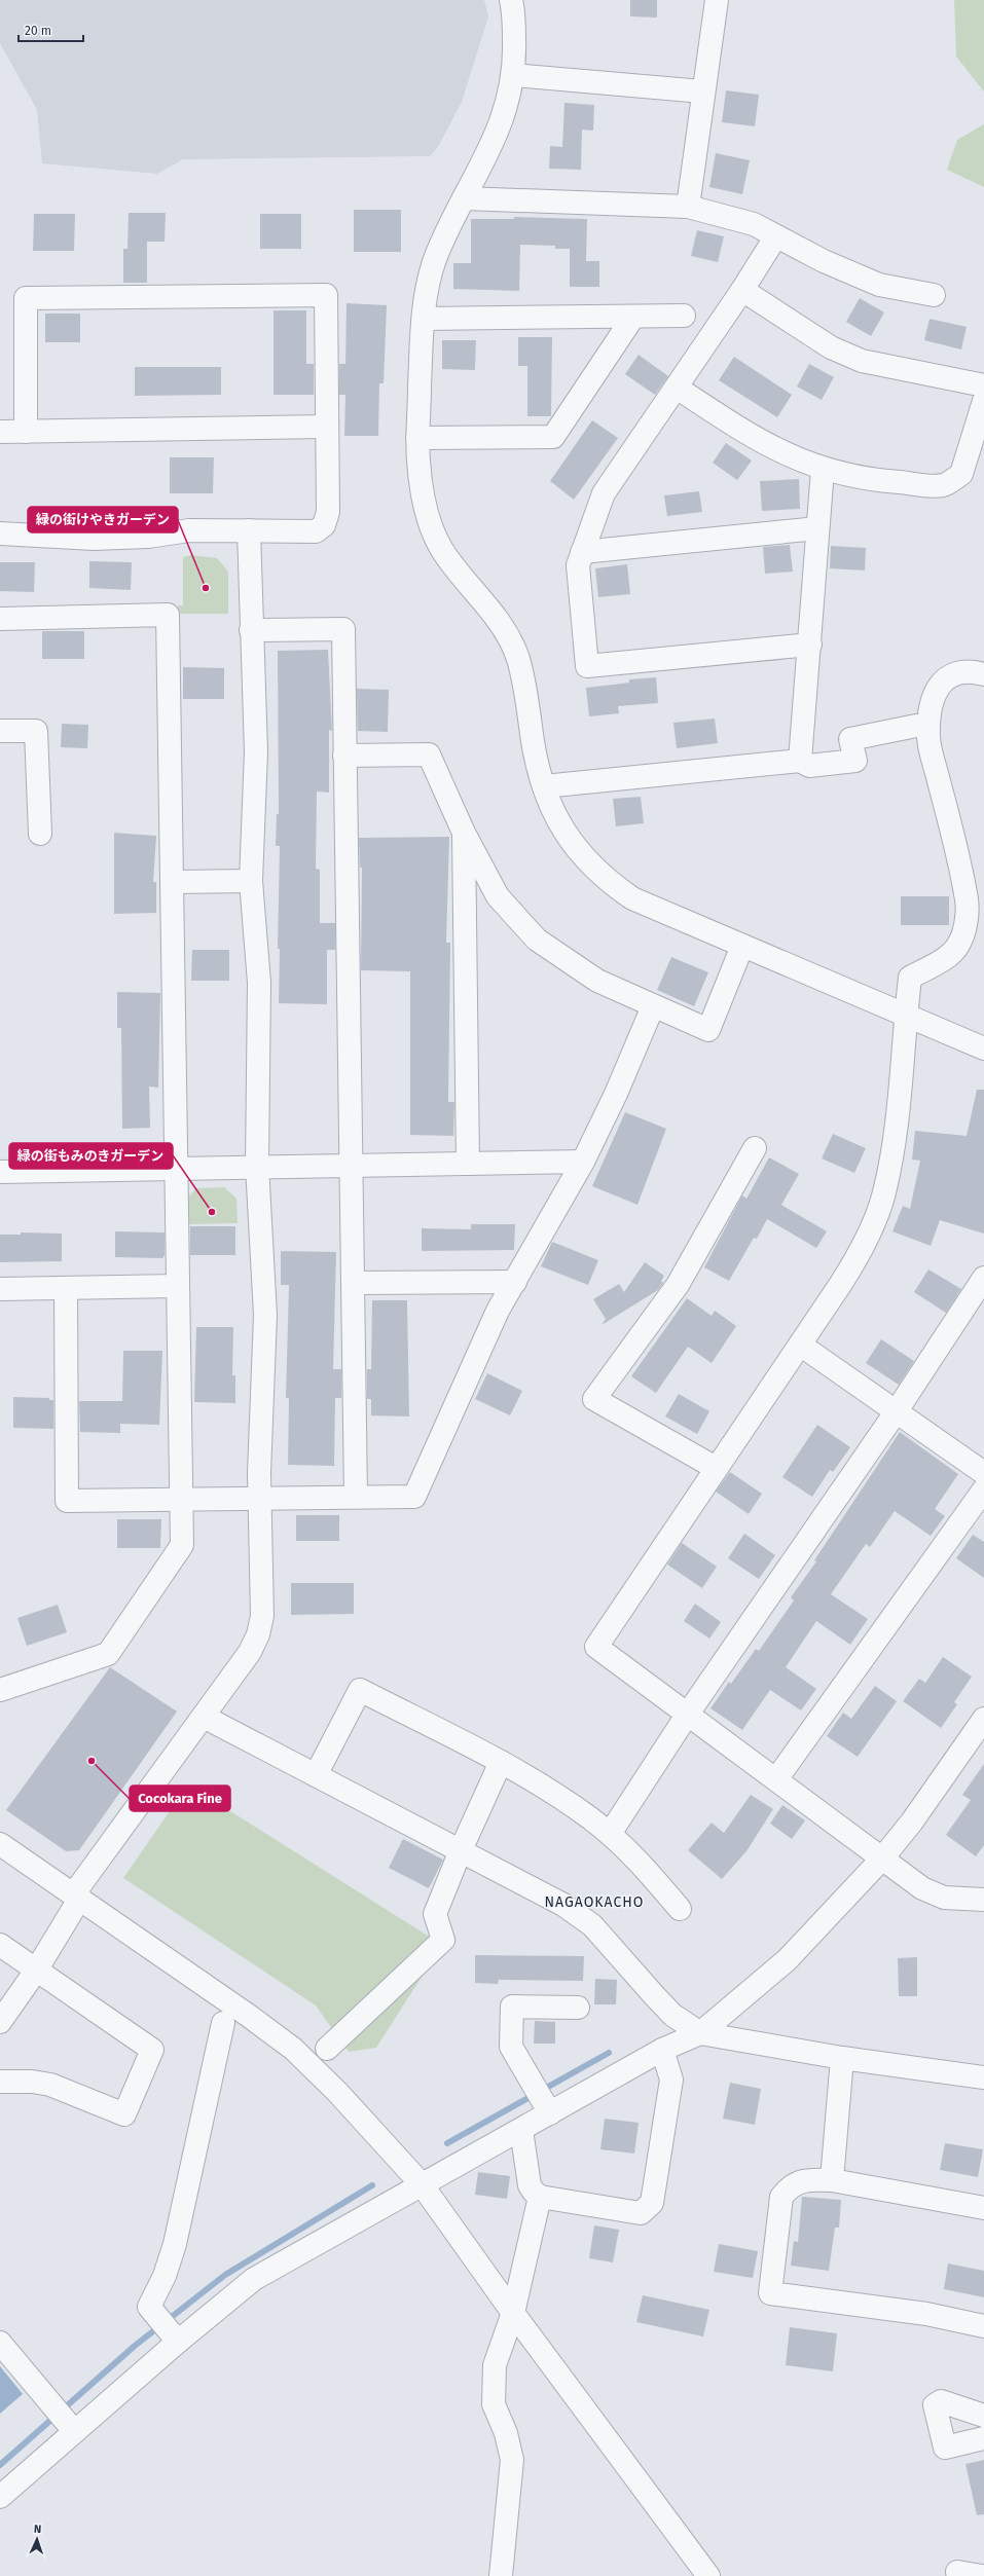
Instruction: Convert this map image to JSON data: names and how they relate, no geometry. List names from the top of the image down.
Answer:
{
  "districts": ["NAGAOKACHO"],
  "places": ["緑の街けやきガーデン", "緑の街もみのきガーデン", "Cocokara Fine"],
  "scale_bar": "20 m",
  "north": "top"
}
